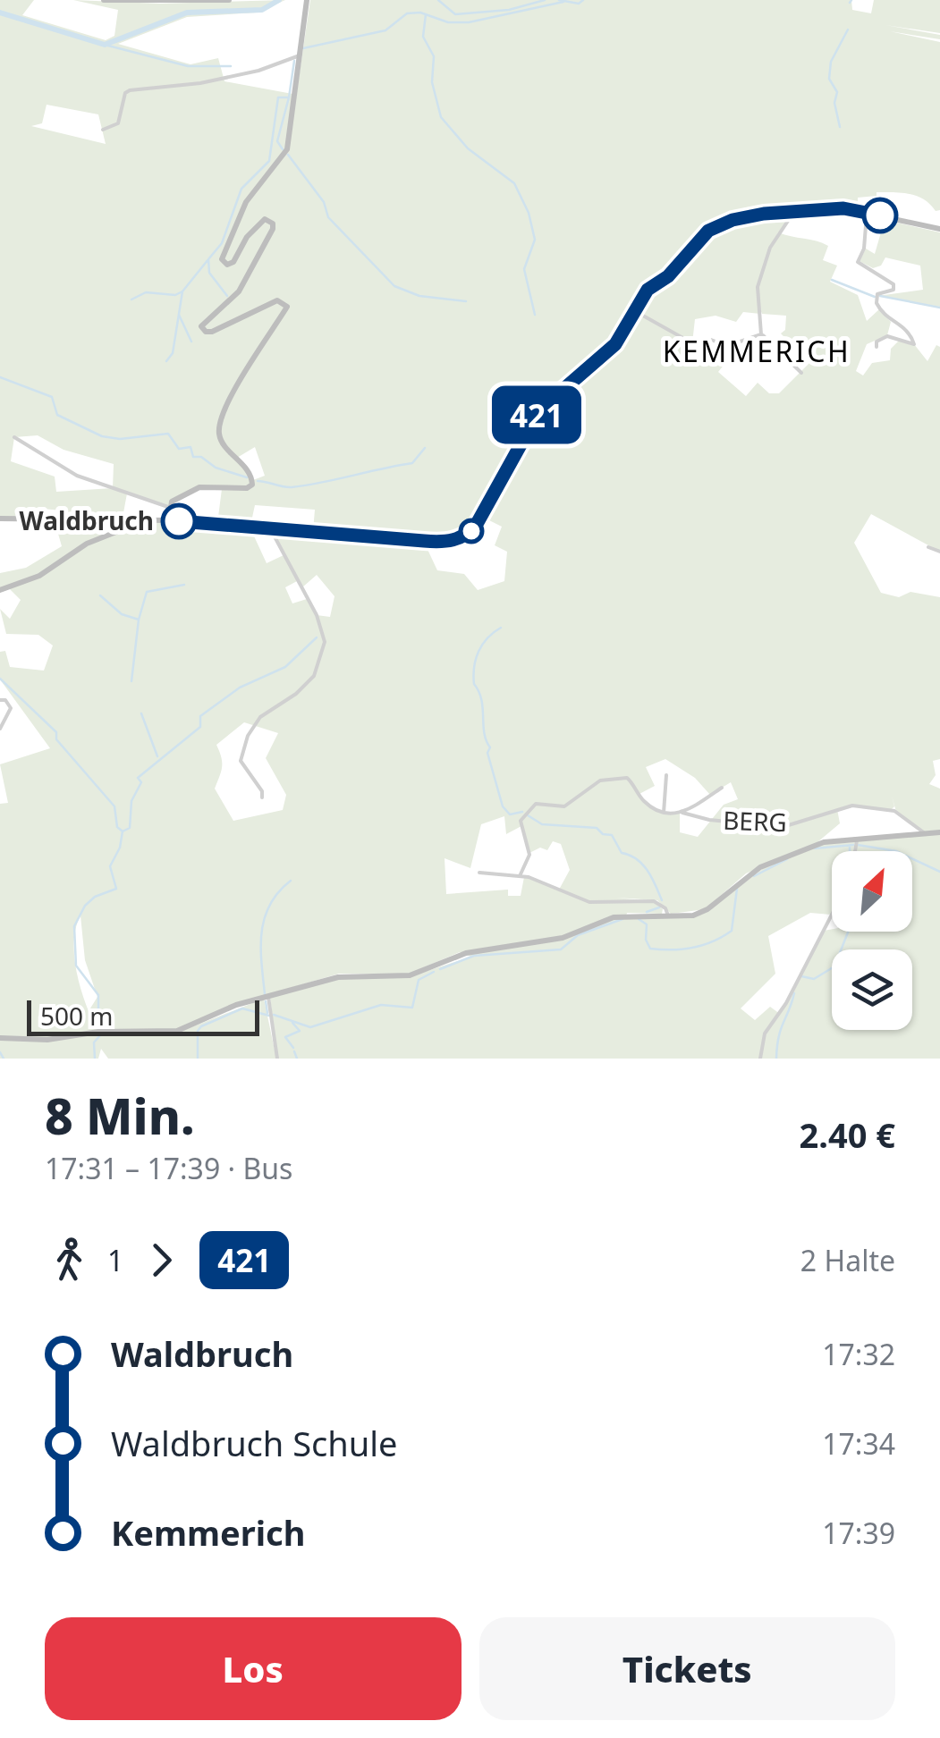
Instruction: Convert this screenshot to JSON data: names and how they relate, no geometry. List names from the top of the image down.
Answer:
{
  "streets": {
    "street": ["BERG"]
  },
  "districts": ["KEMMERICH"],
  "places": ["Waldbruch"],
  "lines": ["bus line 421"],
  "scale_bar": "500 m",
  "north": "top right",
  "page": {
    "on_map": "421",
    "scale": "500 m",
    "heading": ["8 Min.", "17:31 – 17:39 · Bus", "2.40 €"],
    "legs": ["1", "421", "2 Halte"],
    "list": [
      {
        "name": "Waldbruch",
        "value": "17:32"
      },
      {
        "name": "Waldbruch Schule",
        "value": "17:34"
      },
      {
        "name": "Kemmerich",
        "value": "17:39"
      }
    ],
    "buttons": ["Los", "Tickets"]
  }
}
